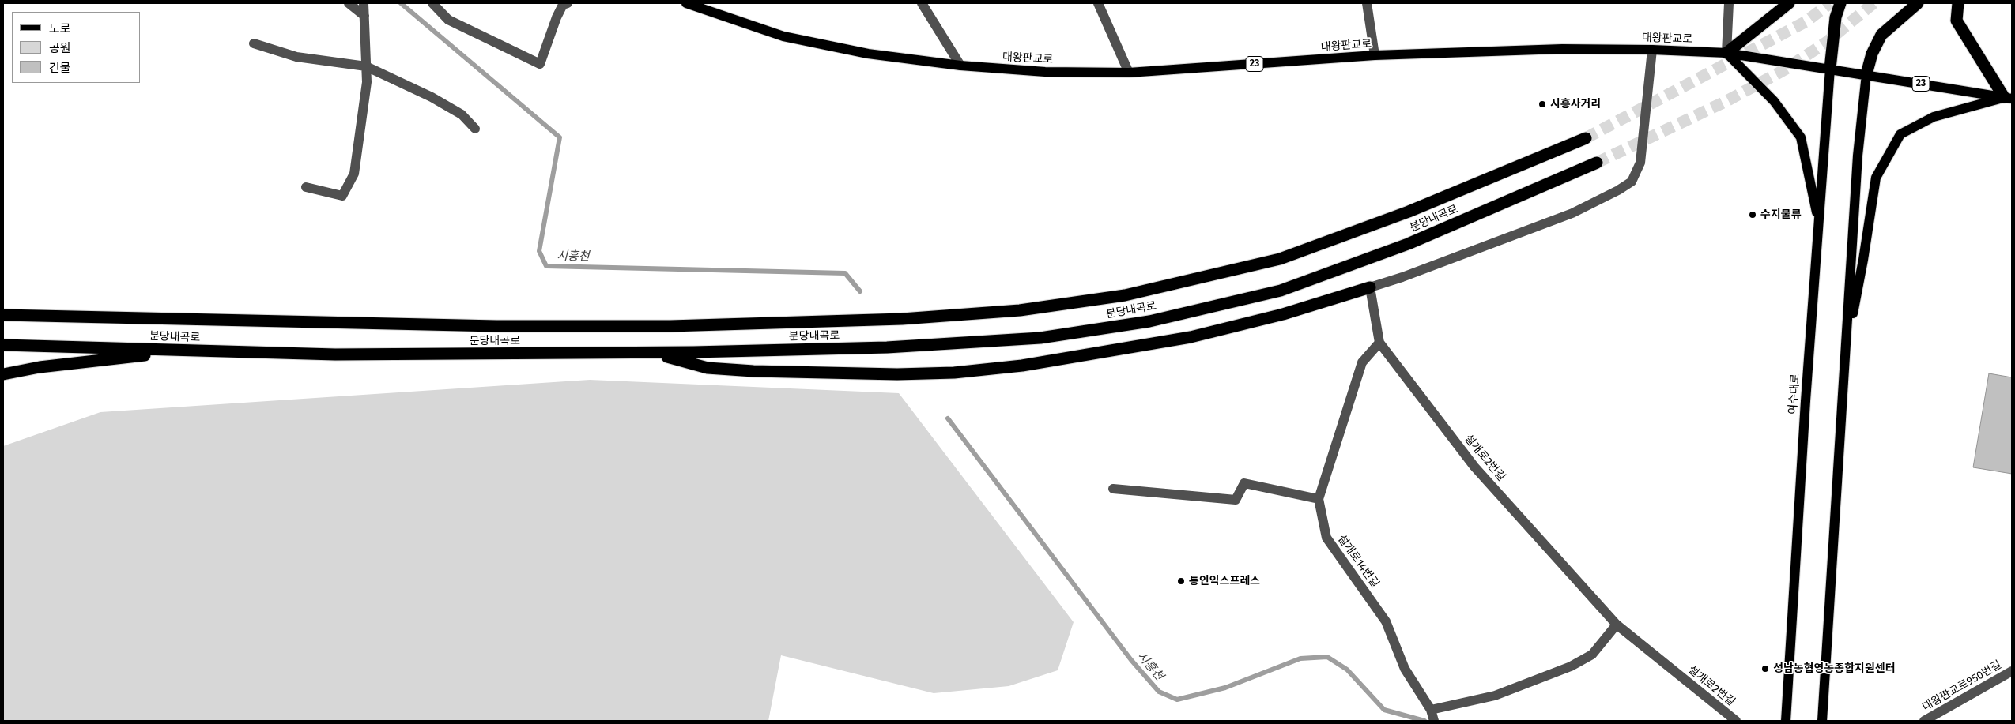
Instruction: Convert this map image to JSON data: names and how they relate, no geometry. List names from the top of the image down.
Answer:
{
  "streets": {
    "highway": ["분당내곡로"],
    "main road": ["대왕판교로", "23", "여수대로"],
    "street": ["설개로2번길", "설개로14번길", "대왕판교로950번길"]
  },
  "crossings": [
    ["대왕판교로", "여수대로"],
    ["설개로2번길", "설개로14번길"]
  ],
  "water": ["시흥천"],
  "places": [
    "시흥사거리",
    "수지물류",
    "통인익스프레스",
    "성남농협영농종합지원센터"
  ],
  "legend": ["도로", "공원", "건물"]
}
